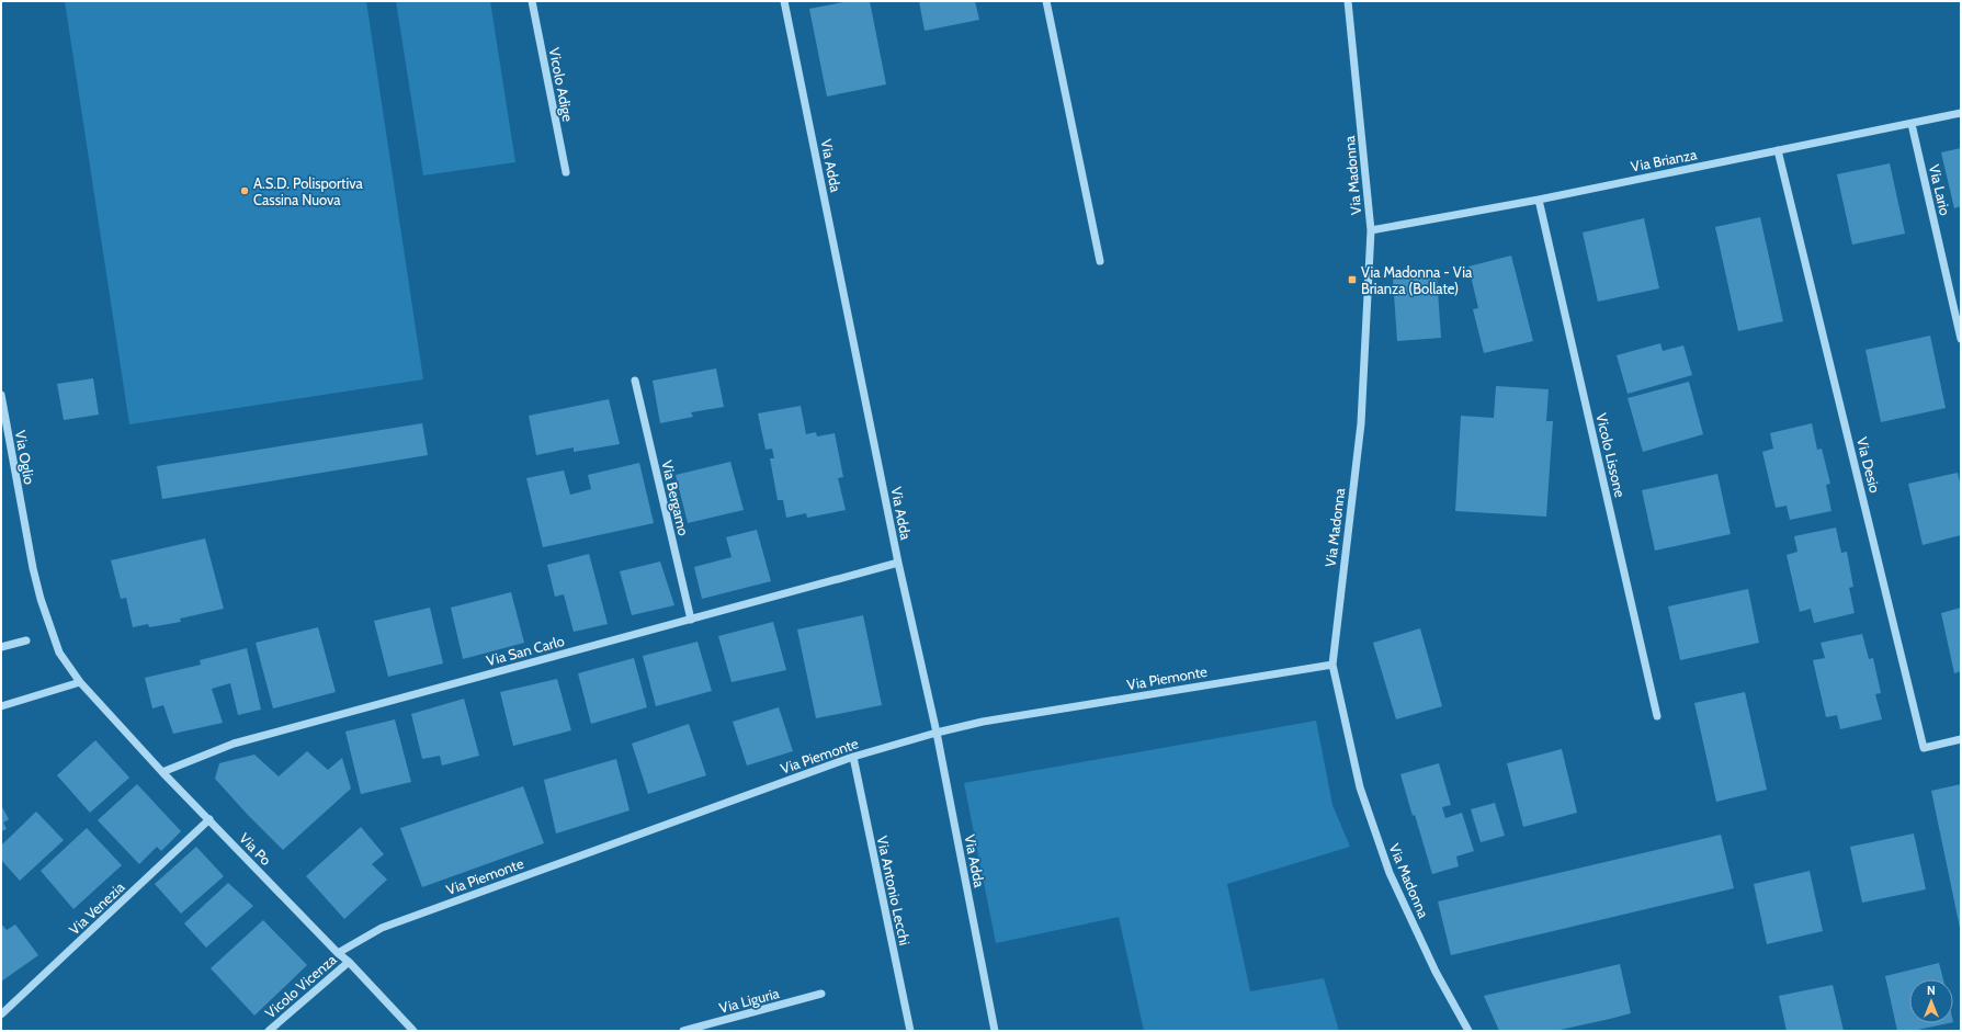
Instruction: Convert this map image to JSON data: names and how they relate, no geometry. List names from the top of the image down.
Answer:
{
  "streets": {
    "street": [
      "Vicolo Adige",
      "Via Brianza",
      "Via Adda",
      "Via Madonna",
      "Via Lario",
      "Vicolo Lissone",
      "Via Oglio",
      "Via Desio",
      "Via Bergamo",
      "Via San Carlo",
      "Via Piemonte",
      "Via Po",
      "Via Antonio Lecchi",
      "Via Venezia",
      "Vicolo Vicenza",
      "Via Liguria"
    ]
  },
  "crossings": [
    ["Via Brianza", "Via Madonna"],
    ["Via Brianza", "Via Lario"],
    ["Via Brianza", "Vicolo Lissone"],
    ["Via Brianza", "Via Desio"],
    ["Via Adda", "Via San Carlo"],
    ["Via Adda", "Via Piemonte"],
    ["Via Madonna", "Via Piemonte"],
    ["Via Oglio", "Via Po"],
    ["Via Bergamo", "Via San Carlo"],
    ["Via San Carlo", "Via Po"],
    ["Via Piemonte", "Via Po"],
    ["Via Piemonte", "Via Antonio Lecchi"],
    ["Via Po", "Via Venezia"],
    ["Via Po", "Vicolo Vicenza"]
  ],
  "places": {
    "other": ["A.S.D. Polisportiva Cassina Nuova"],
    "transit": ["Via Madonna - Via Brianza (Bollate)"]
  },
  "north": "top"
}
